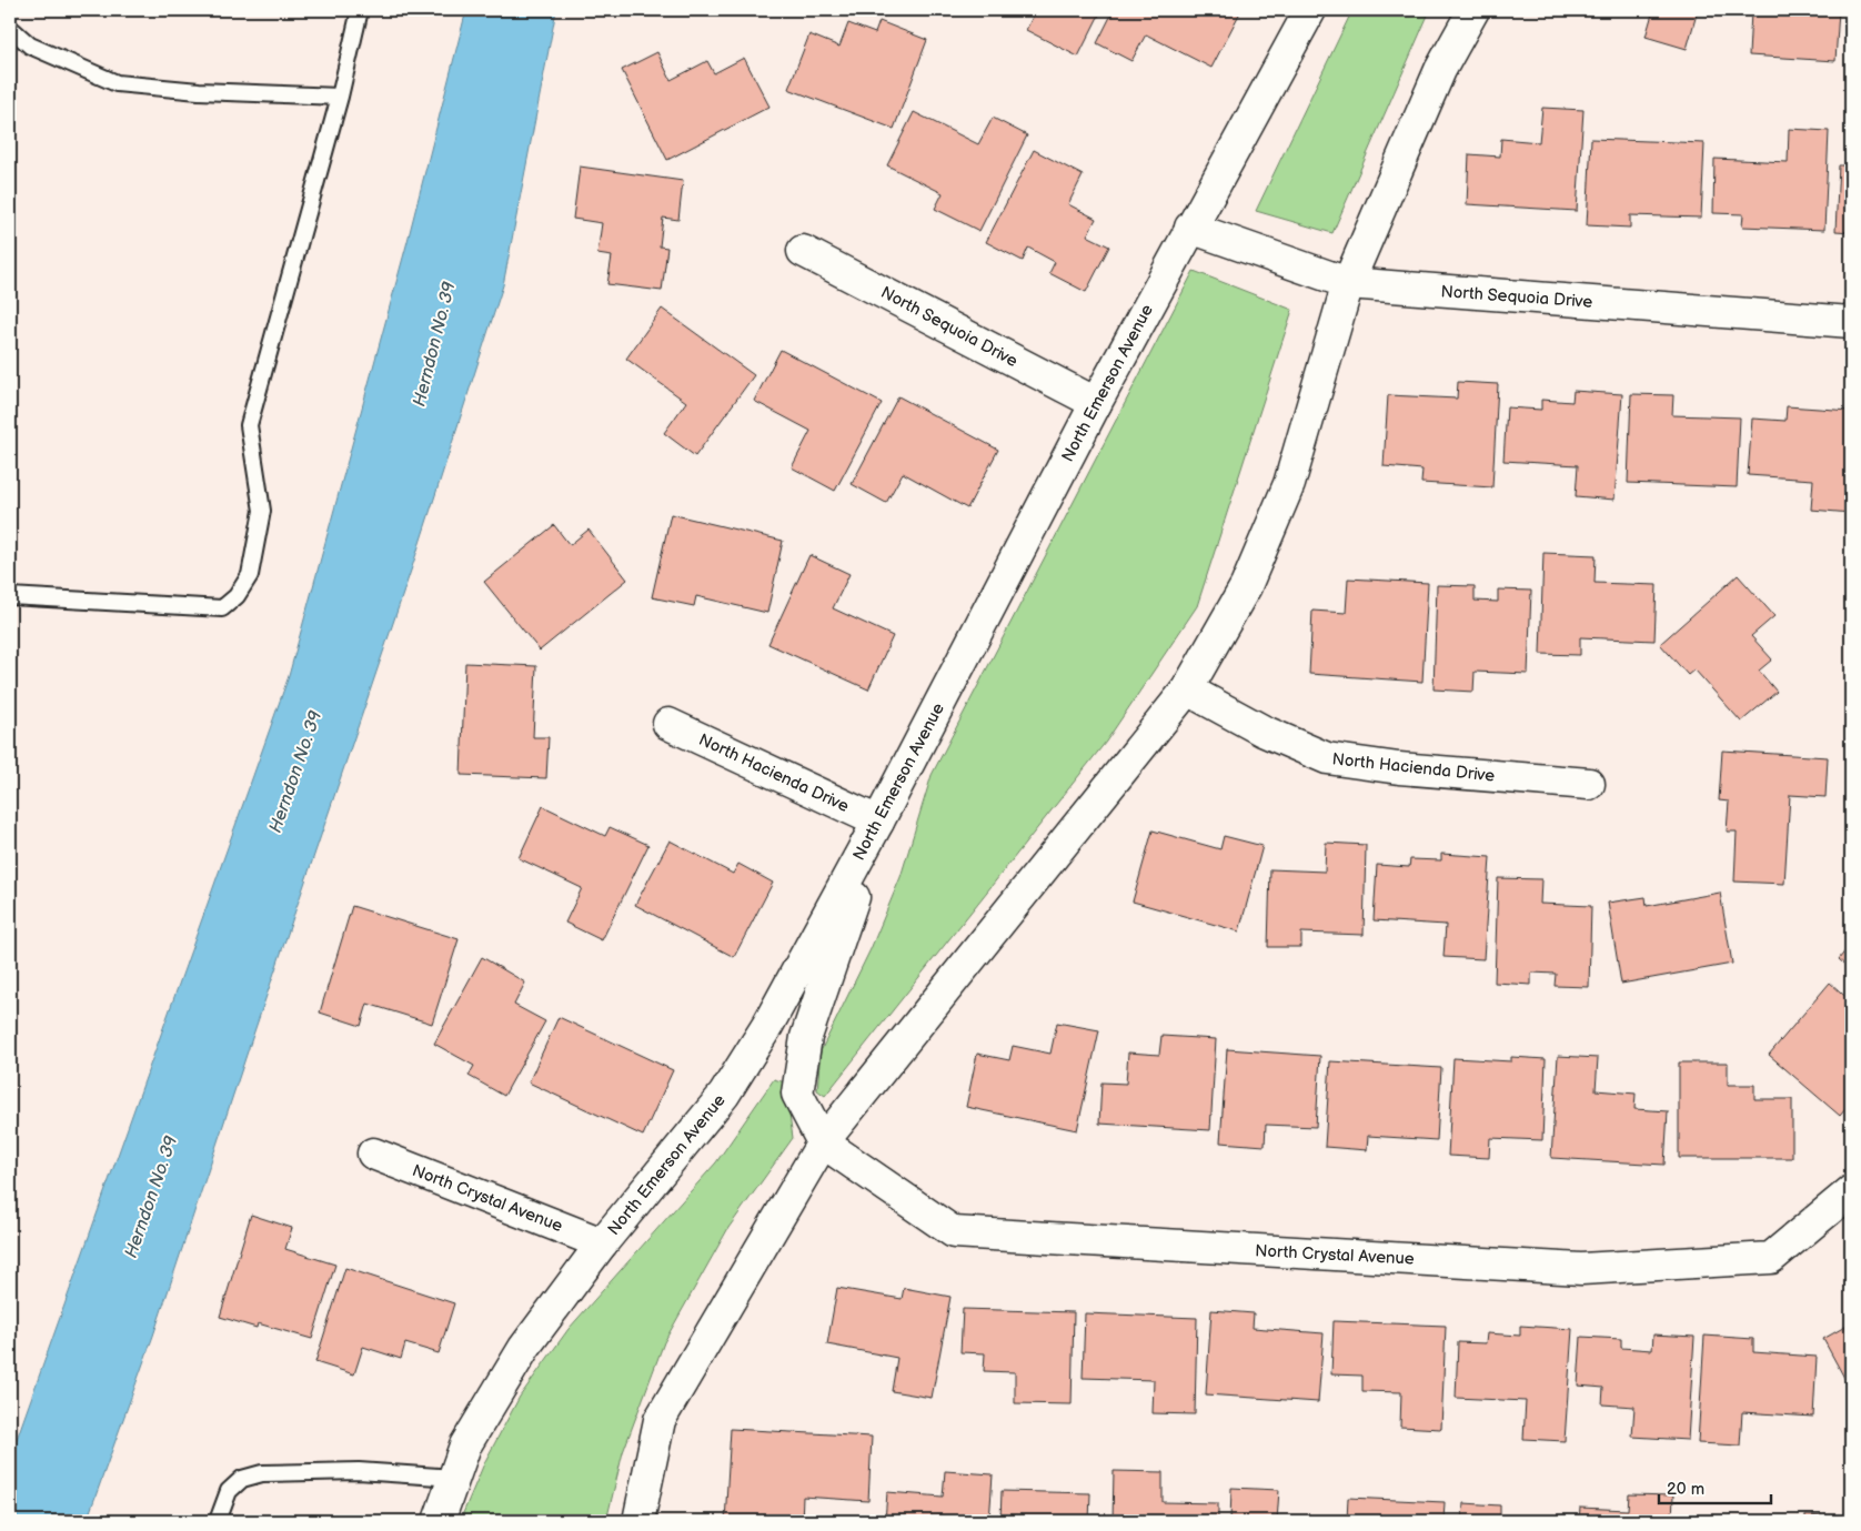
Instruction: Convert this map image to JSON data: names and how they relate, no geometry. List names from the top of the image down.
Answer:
{
  "streets": {
    "street": [
      "North Sequoia Drive",
      "North Emerson Avenue",
      "North Hacienda Drive",
      "North Crystal Avenue"
    ]
  },
  "crossings": [
    ["North Sequoia Drive", "North Emerson Avenue"],
    ["North Emerson Avenue", "North Hacienda Drive"],
    ["North Emerson Avenue", "North Crystal Avenue"]
  ],
  "water": ["Herndon No. 39"],
  "scale_bar": "20 m"
}
